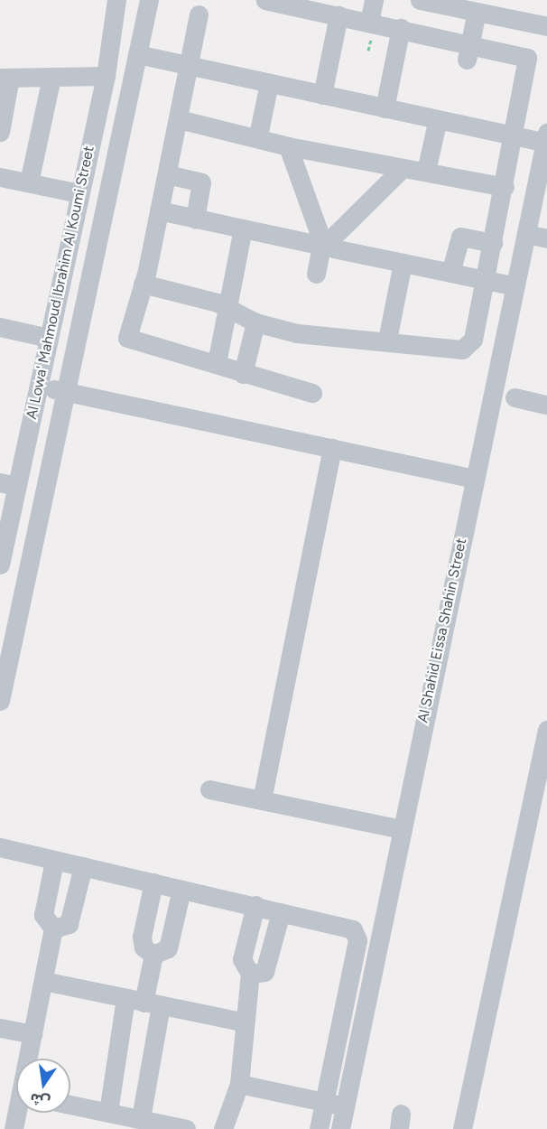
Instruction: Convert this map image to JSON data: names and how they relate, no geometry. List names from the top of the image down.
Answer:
{
  "streets": {
    "street": ["Al Lowa' Mahmoud Ibrahim Al Koumi Street", "Al Shahid Eissa Shahin Street"]
  },
  "north": "bottom"
}
